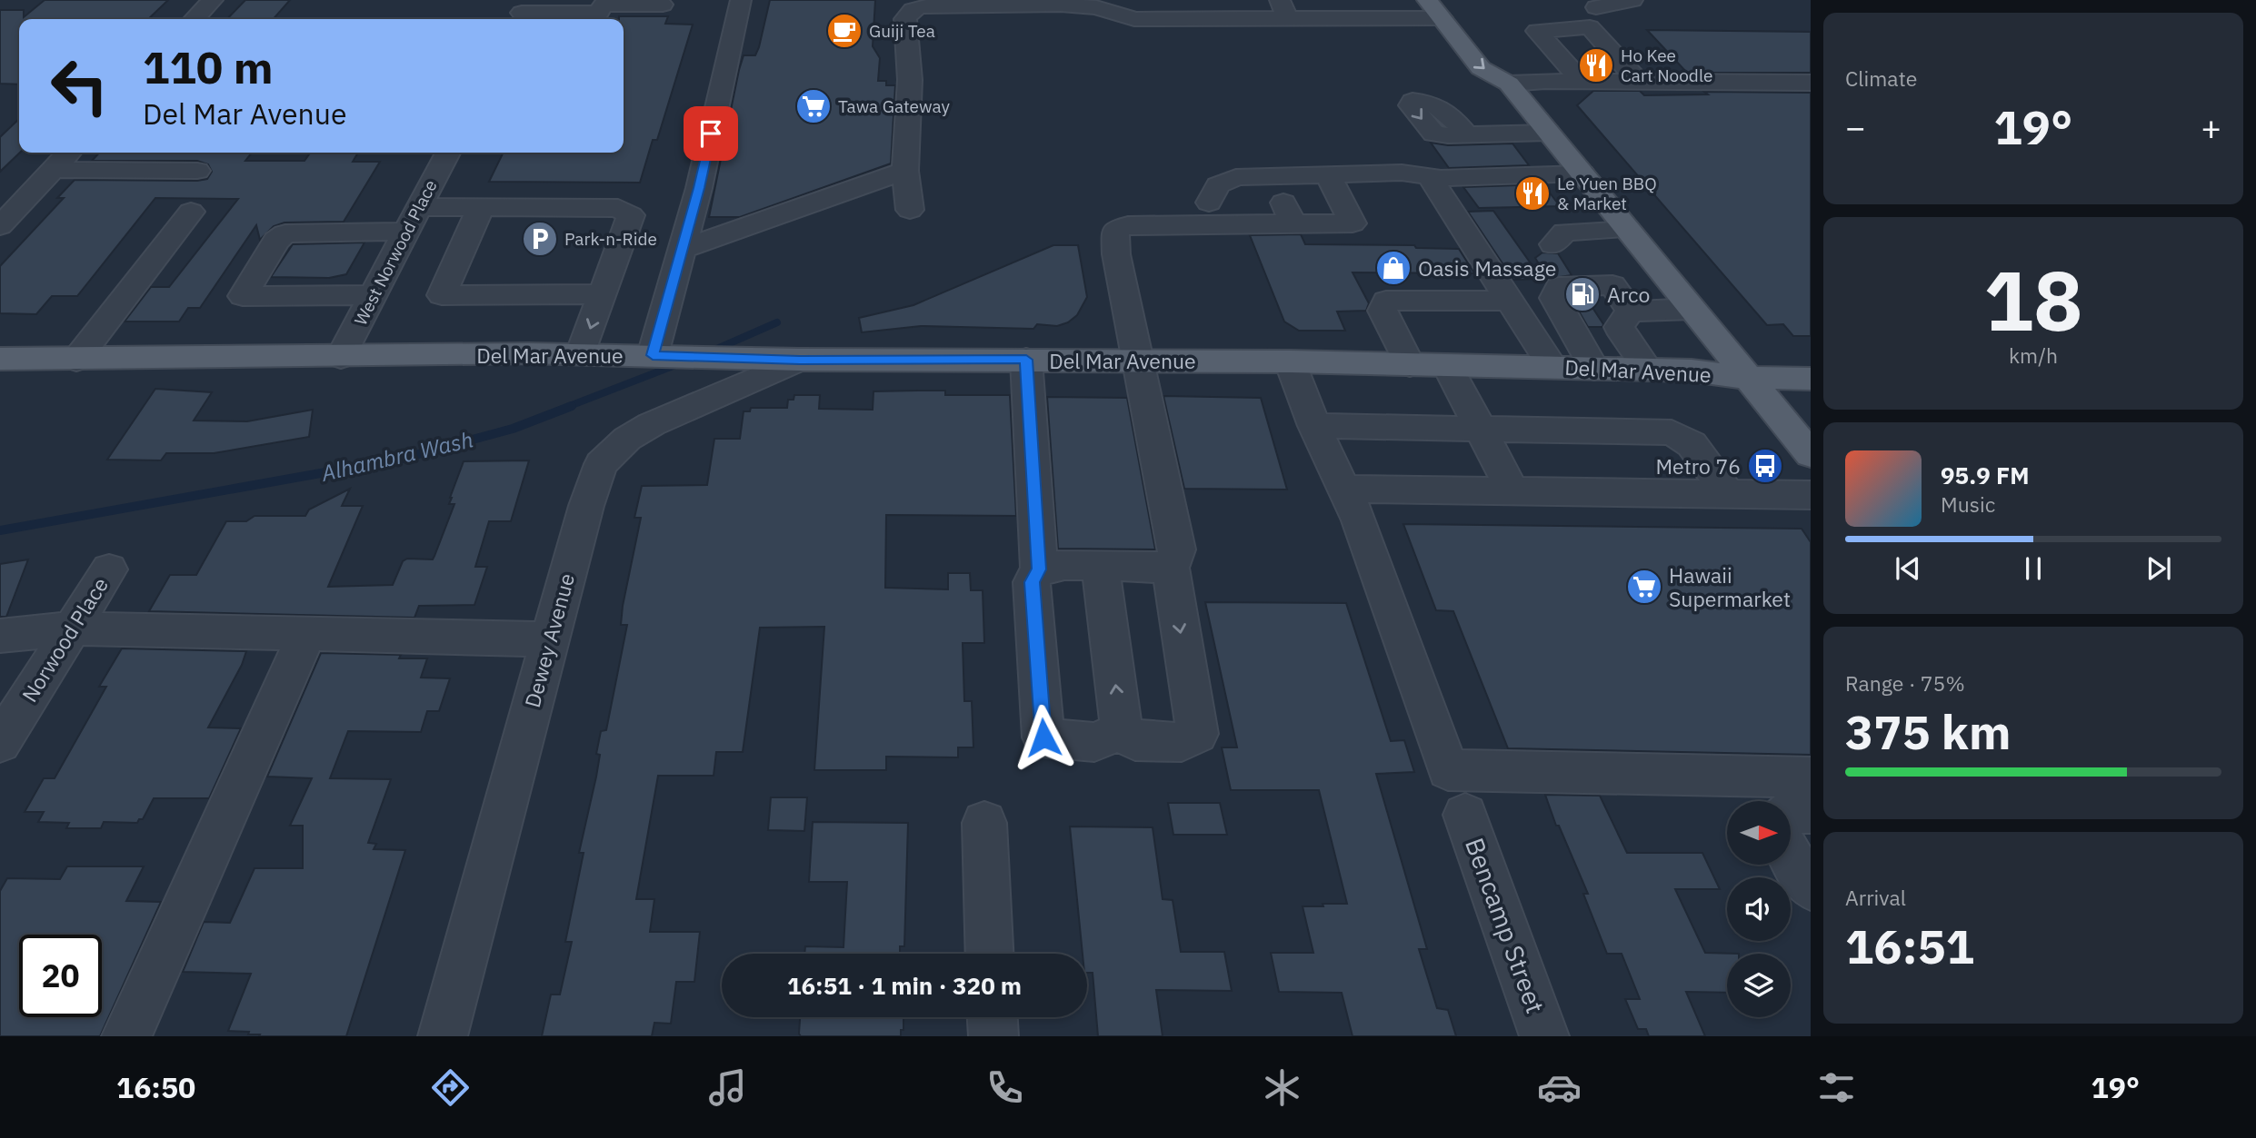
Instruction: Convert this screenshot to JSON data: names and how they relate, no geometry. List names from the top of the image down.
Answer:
{
  "streets": {
    "main road": ["Del Mar Avenue"],
    "street": [
      "West Norwood Place",
      "Norwood Place",
      "Dewey Avenue",
      "Bencamp Street"
    ]
  },
  "crossings": [
    ["West Norwood Place", "Del Mar Avenue"],
    ["Del Mar Avenue", "Dewey Avenue"]
  ],
  "water": ["Alhambra Wash"],
  "places": {
    "cafe": ["Guiji Tea"],
    "restaurant": ["Ho Kee Cart Noodle", "Le Yuen BBQ & Market"],
    "supermarket": ["Tawa Gateway", "Hawaii Supermarket"],
    "parking": ["Park-n-Ride"],
    "shop": ["Oasis Massage"],
    "fuel station": ["Arco"],
    "bus stop": ["Metro 76"]
  },
  "north": "right",
  "page": {
    "tile": [
      "Climate",
      ["18", "km/h"],
      ["Range · 75%", "375 km"],
      ["Arrival", "16:51"]
    ],
    "turn": ["110 m", "Del Mar Avenue"],
    "heat": ["−", "19°", "+"],
    "song": ["95.9 FM", "Music"],
    "limit": "20",
    "trip": "16:51 · 1 min · 320 m",
    "tabs": ["16:50", "19°"]
  }
}
